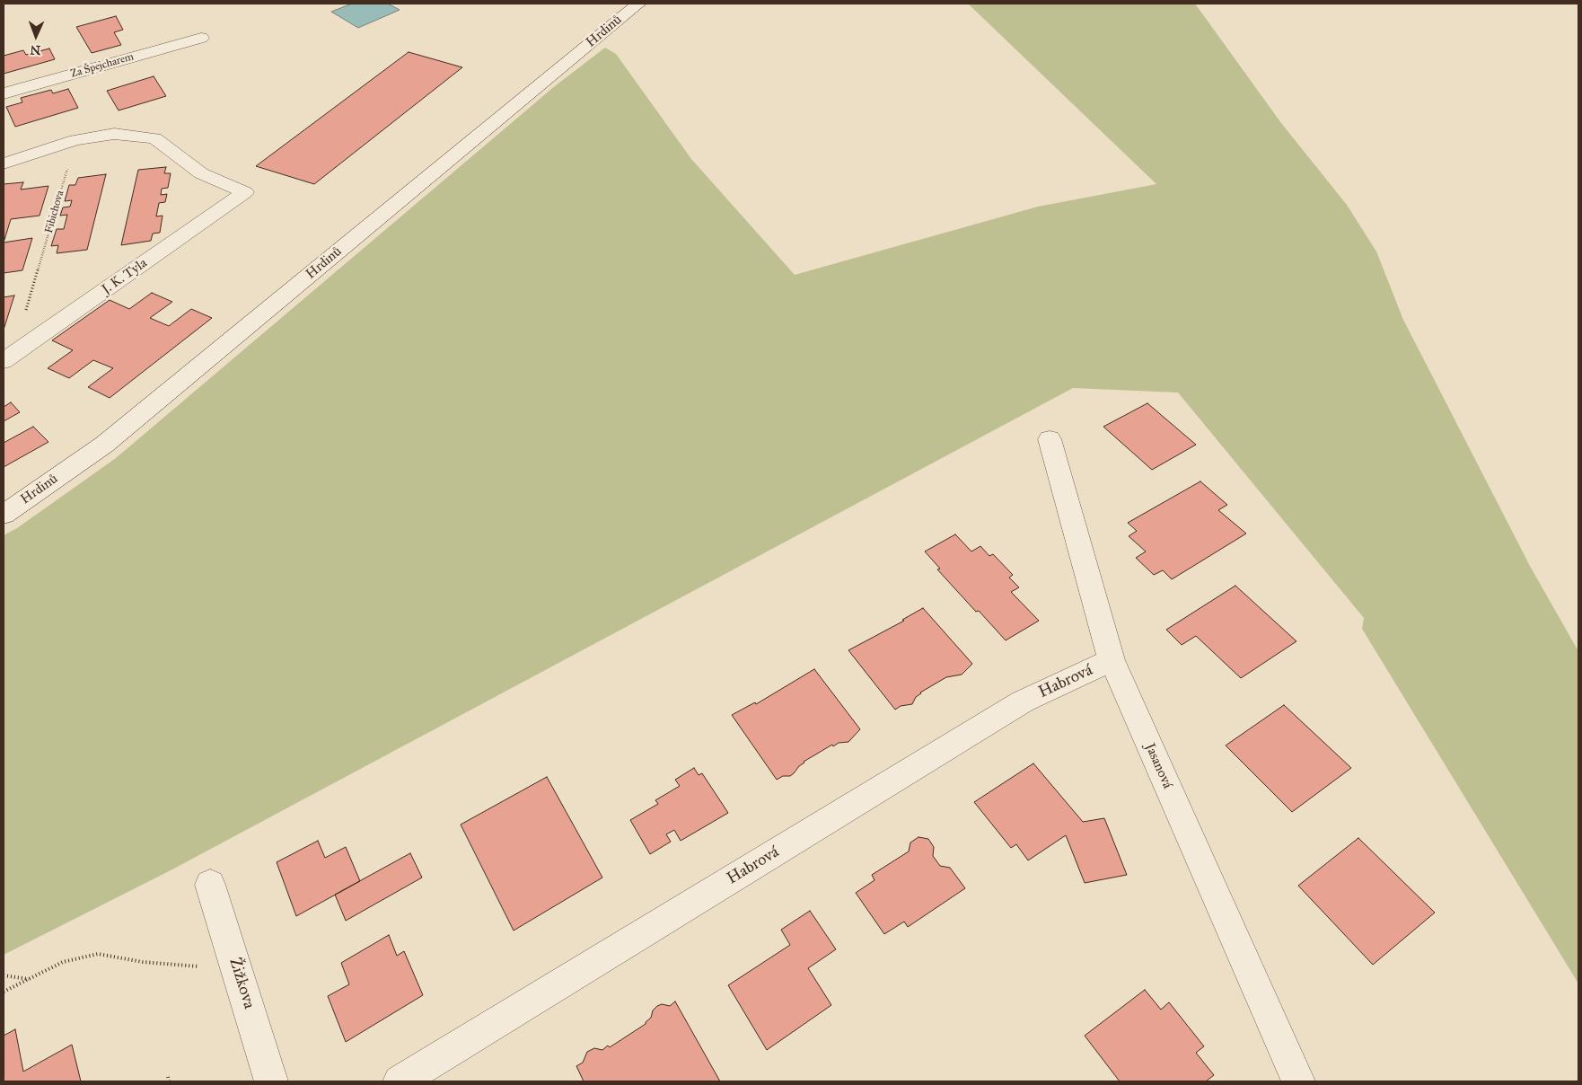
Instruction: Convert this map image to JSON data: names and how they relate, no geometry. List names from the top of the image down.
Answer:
{
  "streets": {
    "street": [
      "Hrdinů",
      "Za Špejcharem",
      "J. K. Tyla",
      "Habrová",
      "Jasanová",
      "Žižkova"
    ],
    "path": ["Fibichova"]
  },
  "crossings": [
    ["Fibichova", "J. K. Tyla"],
    ["Habrová", "Jasanová"]
  ],
  "north": "bottom"
}
